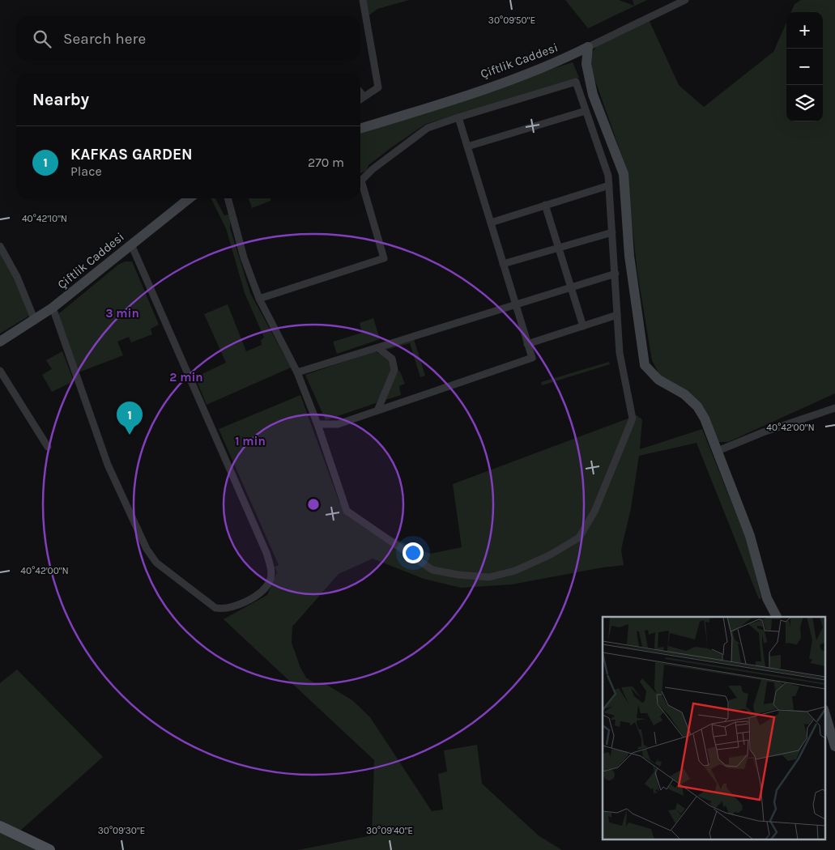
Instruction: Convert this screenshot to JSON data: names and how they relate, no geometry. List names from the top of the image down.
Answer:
{
  "streets": {
    "street": ["Çiftlik Caddesi"]
  },
  "page": {
    "map_buttons": ["+", "−"],
    "search": "Search here",
    "heading": "Nearby",
    "list": [
      {
        "mark": "1",
        "name": "KAFKAS GARDEN",
        "note": "Place",
        "value": "270 m"
      }
    ],
    "pins": "1"
  },
  "coordinates": [
    "30°09'50\"E",
    "40°42'10\"N",
    "40°42'00\"N",
    "30°09'30\"E",
    "30°09'40\"E"
  ],
  "rings": ["3 min", "2 min", "1 min"]
}
